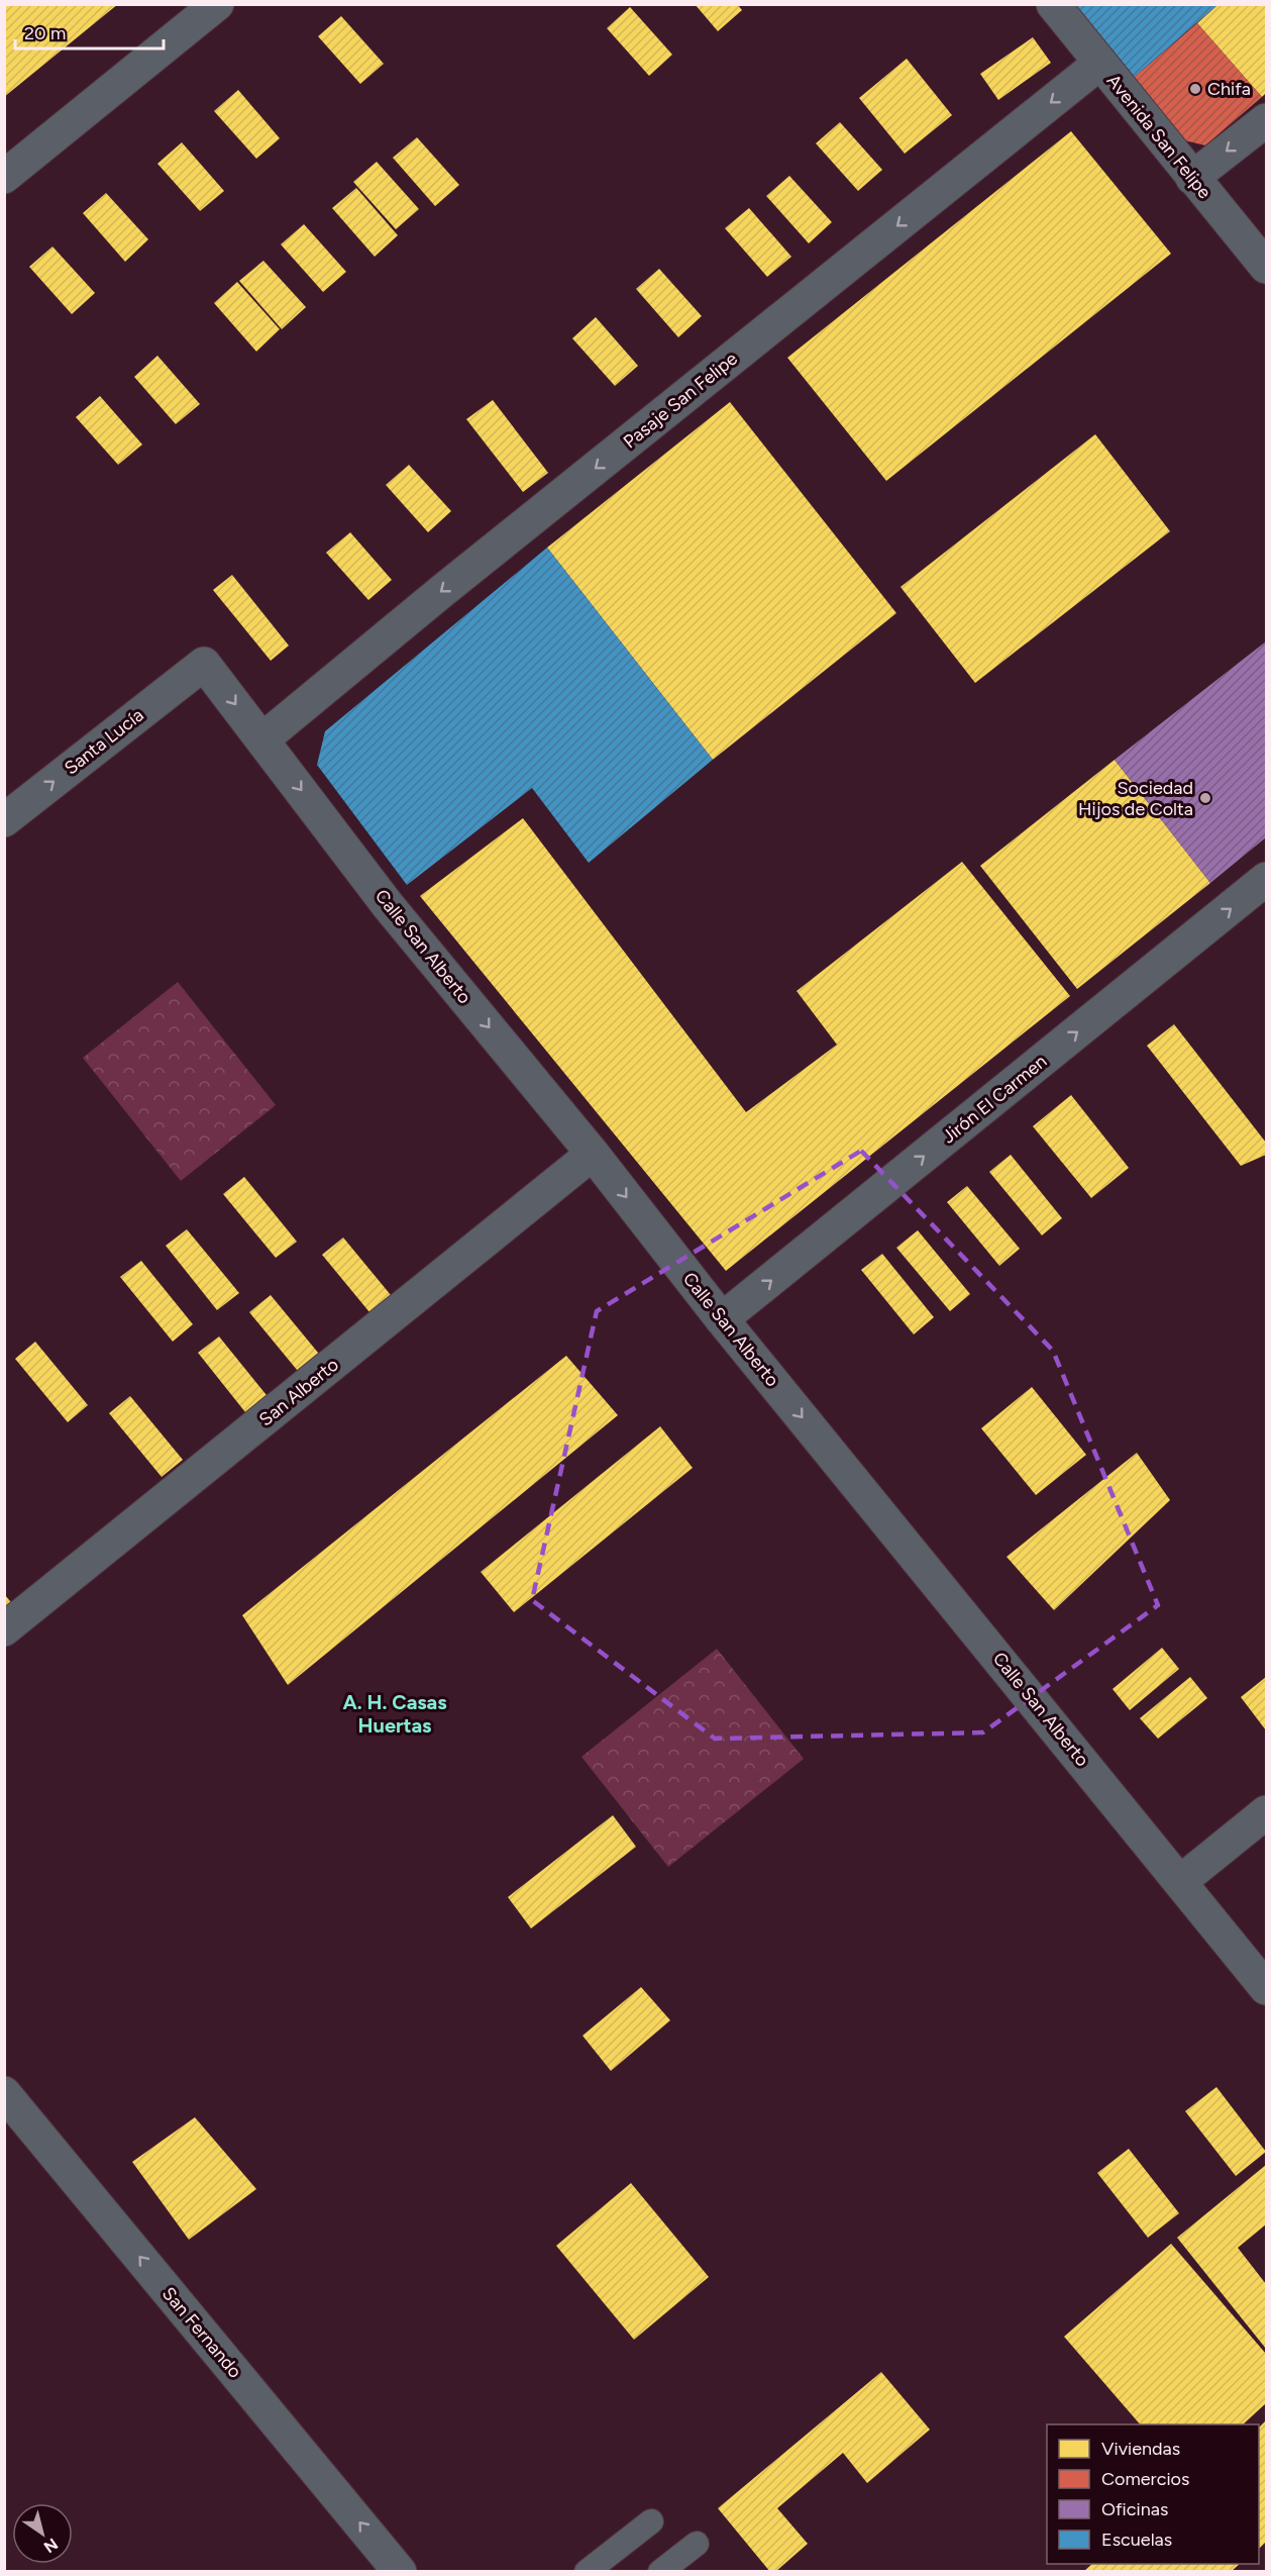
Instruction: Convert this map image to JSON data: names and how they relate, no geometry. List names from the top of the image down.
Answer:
{
  "streets": {
    "street": [
      "Avenida San Felipe",
      "Pasaje San Felipe",
      "Santa Lucía",
      "Calle San Alberto",
      "Jirón El Carmen",
      "San Alberto",
      "San Fernando"
    ]
  },
  "crossings": [
    ["Avenida San Felipe", "Pasaje San Felipe"],
    ["Pasaje San Felipe", "Calle San Alberto"],
    ["Santa Lucía", "Calle San Alberto"],
    ["Calle San Alberto", "Jirón El Carmen"],
    ["Calle San Alberto", "San Alberto"]
  ],
  "one_way": [
    "Pasaje San Felipe",
    "Santa Lucía",
    "Calle San Alberto",
    "Jirón El Carmen",
    "San Fernando"
  ],
  "districts": ["A. H. Casas Huertas"],
  "places": ["Chifa", "Sociedad Hijos de Colta"],
  "legend": [
    "Viviendas",
    "Comercios",
    "Oficinas",
    "Escuelas"
  ],
  "scale_bar": "20 m",
  "north": "bottom right"
}
